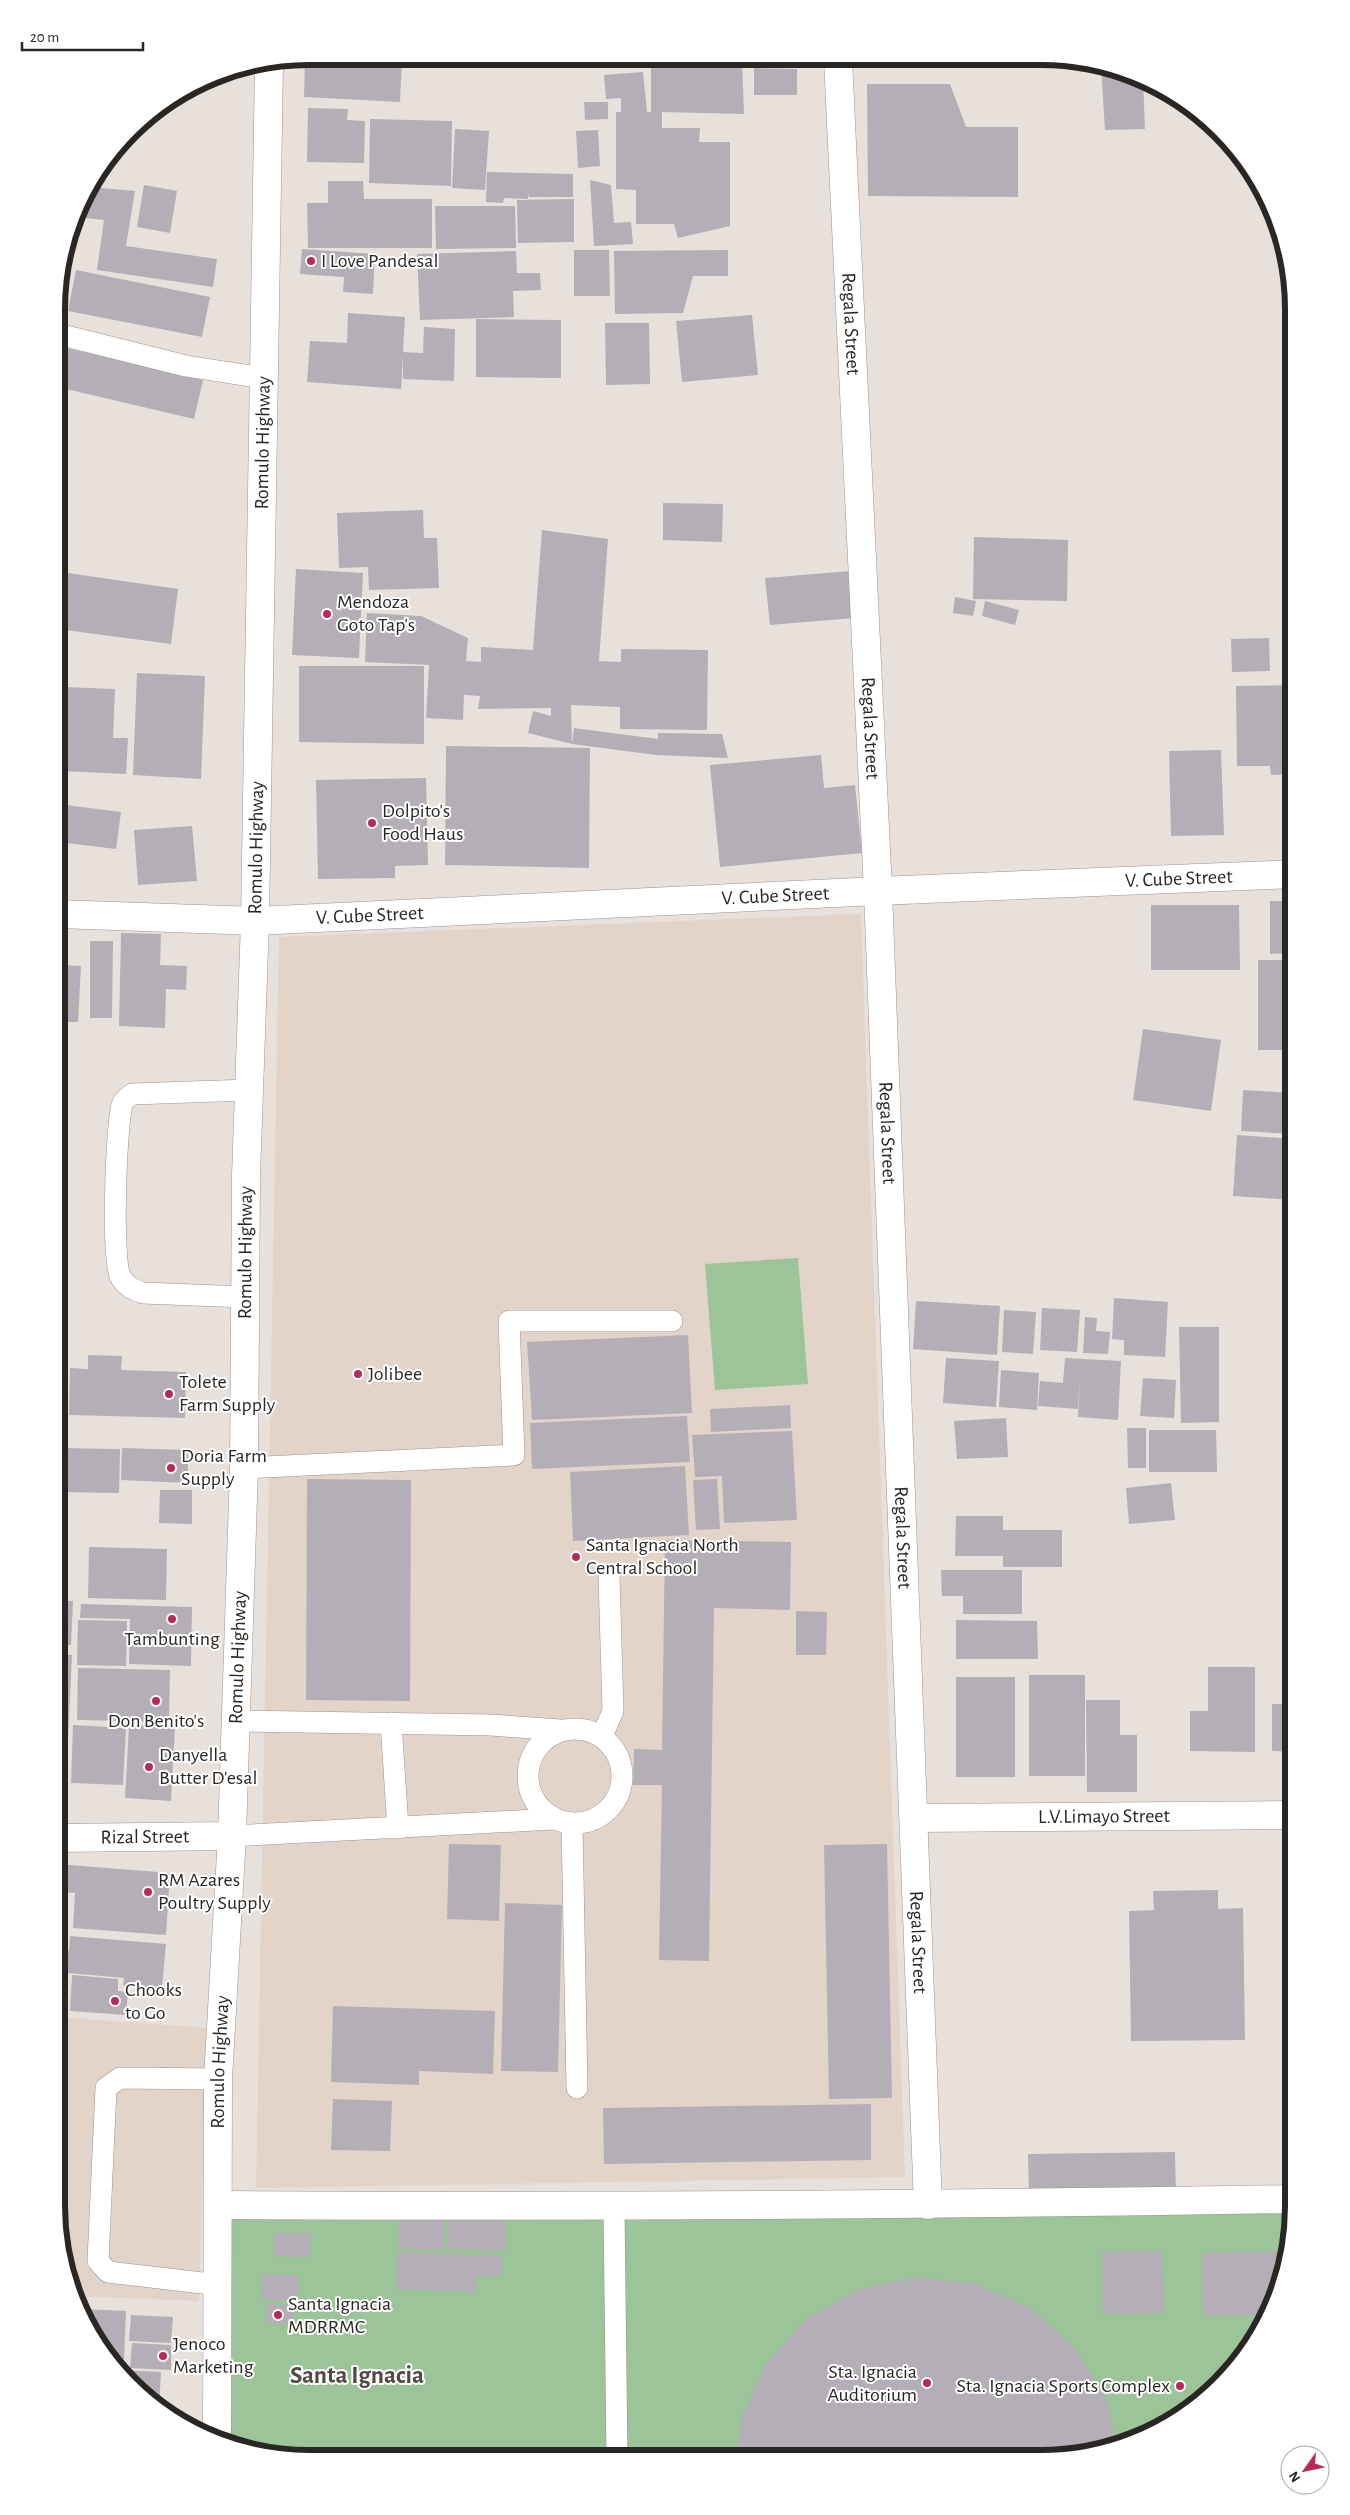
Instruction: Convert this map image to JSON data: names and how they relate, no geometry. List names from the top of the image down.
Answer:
{
  "streets": {
    "main road": [
      "Regala Street",
      "Romulo Highway",
      "V. Cube Street",
      "L.V.Limayo Street",
      "Rizal Street"
    ]
  },
  "crossings": [
    ["Regala Street", "V. Cube Street"],
    ["Regala Street", "L.V.Limayo Street"],
    ["Romulo Highway", "V. Cube Street"],
    ["Romulo Highway", "Rizal Street"]
  ],
  "districts": ["Santa Ignacia"],
  "places": [
    "I Love Pandesal",
    "Mendoza Goto Tap's",
    "Dolpito's Food Haus",
    "Jolibee",
    "Tolete Farm Supply",
    "Doria Farm Supply",
    "Santa Ignacia North Central School",
    "Tambunting",
    "Don Benito's",
    "Danyella Butter D'esal",
    "RM Azares Poultry Supply",
    "Chooks to Go",
    "Santa Ignacia MDRRMC",
    "Jenoco Marketing",
    "Sta. Ignacia Auditorium",
    "Sta. Ignacia Sports Complex"
  ],
  "scale_bar": "20 m",
  "north": "bottom left"
}
